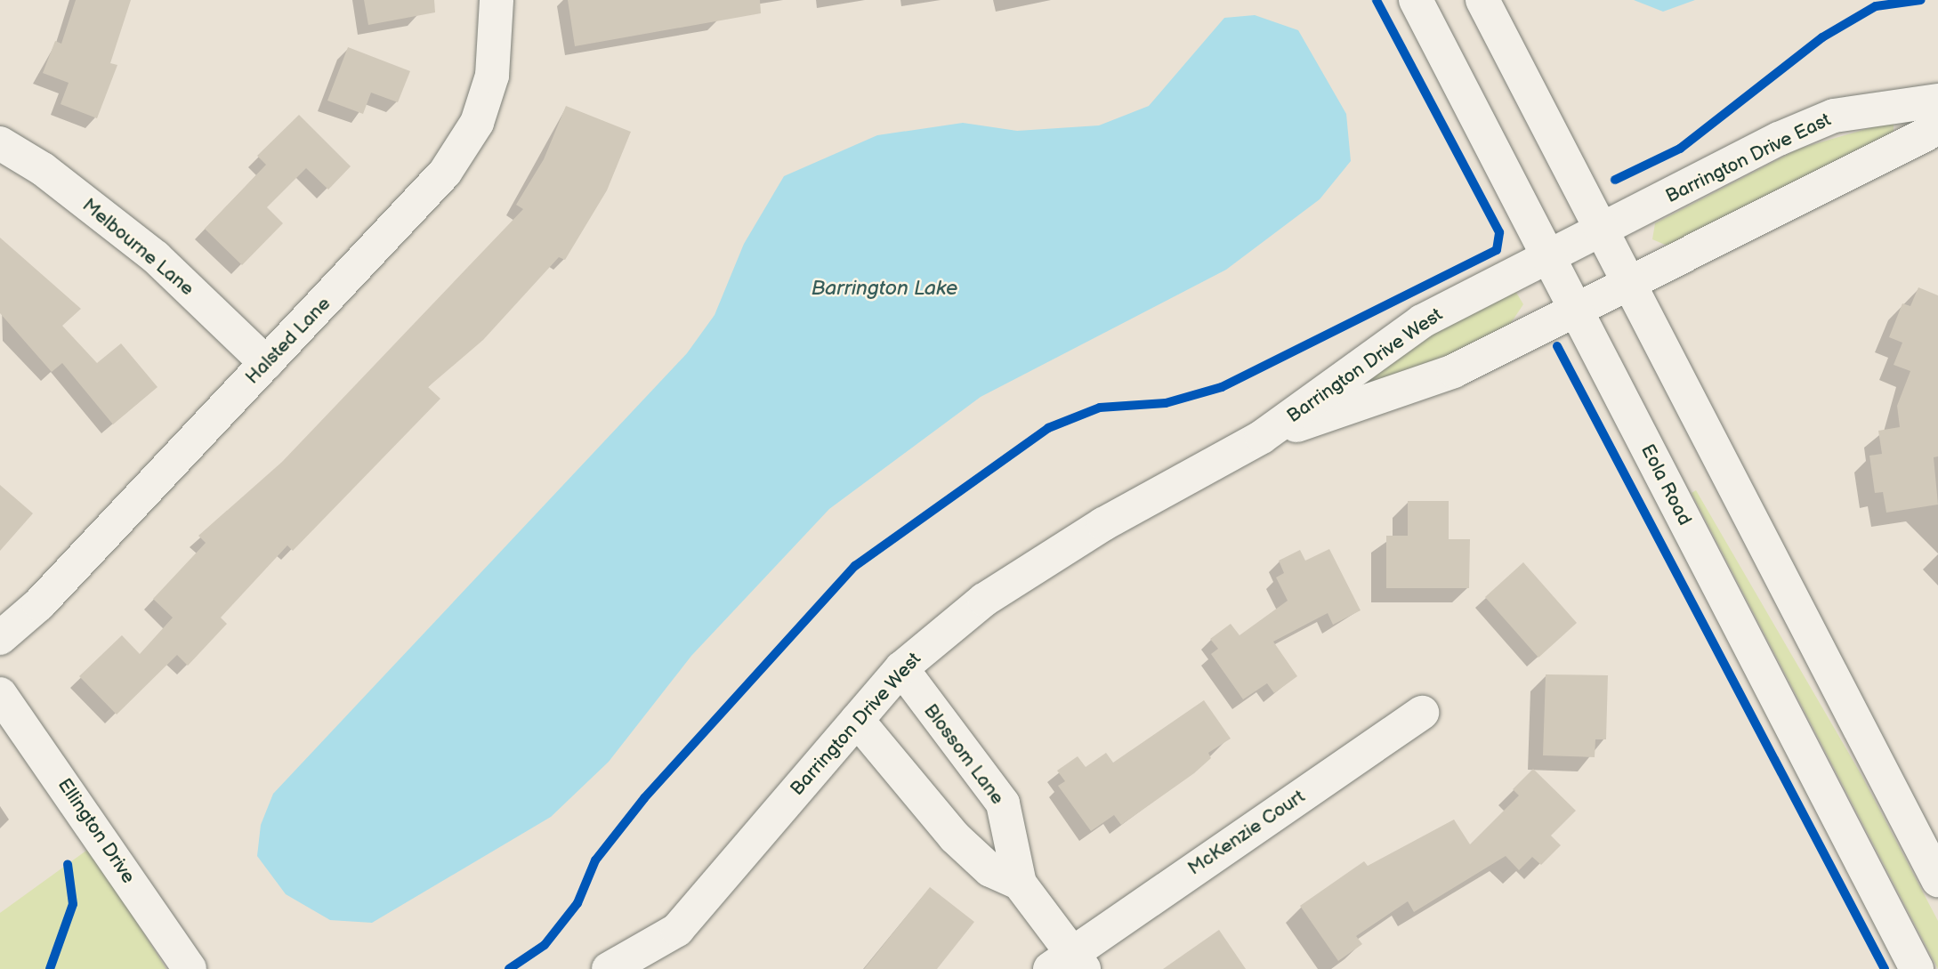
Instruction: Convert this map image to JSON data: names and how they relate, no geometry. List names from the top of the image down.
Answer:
{
  "streets": {
    "street": [
      "Barrington Drive East",
      "Melbourne Lane",
      "Halsted Lane",
      "Barrington Drive West",
      "Eola Road",
      "Blossom Lane",
      "Ellington Drive",
      "McKenzie Court"
    ]
  },
  "crossings": [
    ["Barrington Drive East", "Barrington Drive West"],
    ["Melbourne Lane", "Halsted Lane"],
    ["Barrington Drive West", "Eola Road"],
    ["Barrington Drive West", "Blossom Lane"],
    ["Blossom Lane", "McKenzie Court"]
  ],
  "water": ["Barrington Lake"]
}
